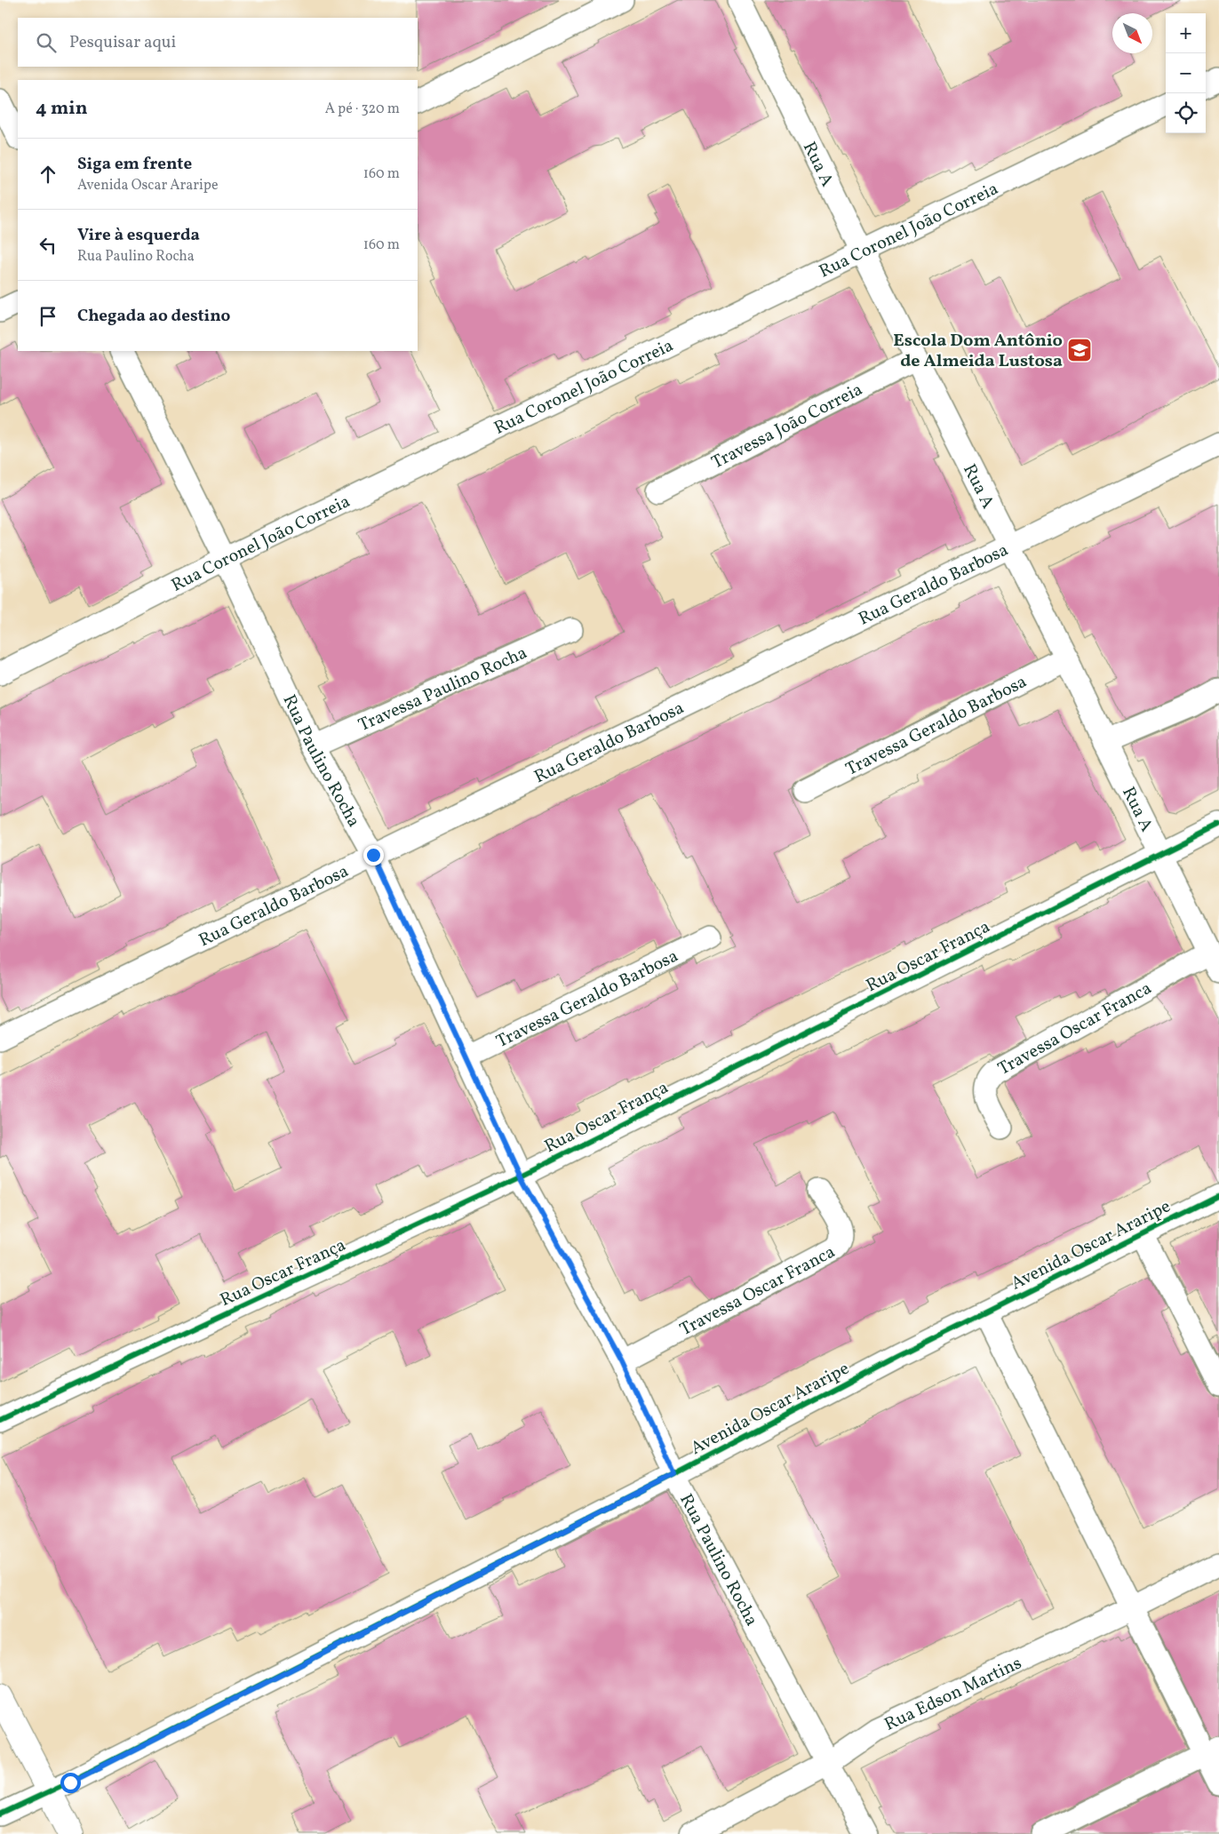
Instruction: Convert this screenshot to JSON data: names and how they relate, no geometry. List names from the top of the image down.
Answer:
{
  "streets": {
    "street": [
      "Rua A",
      "Rua Coronel João Correia",
      "Travessa João Correia",
      "Rua Geraldo Barbosa",
      "Travessa Paulino Rocha",
      "Travessa Geraldo Barbosa",
      "Rua Paulino Rocha",
      "Rua Oscar França",
      "Travessa Oscar Franca",
      "Avenida Oscar Araripe",
      "Rua Edson Martins"
    ]
  },
  "crossings": [
    ["Rua A", "Rua Coronel João Correia"],
    ["Rua A", "Travessa João Correia"],
    ["Rua A", "Rua Geraldo Barbosa"],
    ["Rua A", "Travessa Geraldo Barbosa"],
    ["Rua A", "Rua Oscar França"],
    ["Rua A", "Travessa Oscar Franca"],
    ["Rua Coronel João Correia", "Rua Paulino Rocha"],
    ["Rua Geraldo Barbosa", "Rua Paulino Rocha"],
    ["Travessa Paulino Rocha", "Rua Paulino Rocha"],
    ["Travessa Geraldo Barbosa", "Rua Paulino Rocha"],
    ["Rua Paulino Rocha", "Rua Oscar França"],
    ["Rua Paulino Rocha", "Travessa Oscar Franca"],
    ["Rua Paulino Rocha", "Avenida Oscar Araripe"],
    ["Rua Paulino Rocha", "Rua Edson Martins"]
  ],
  "places": {
    "school or university": ["Escola Dom Antônio de Almeida Lustosa"]
  },
  "north": "bottom right",
  "page": {
    "map_buttons": ["+", "−"],
    "search": "Pesquisar aqui",
    "heading": ["4 min", "A pé · 320 m"],
    "list": [
      ["Siga em frente", "Avenida Oscar Araripe", "160 m"],
      ["Vire à esquerda", "Rua Paulino Rocha", "160 m"],
      "Chegada ao destino"
    ]
  }
}
